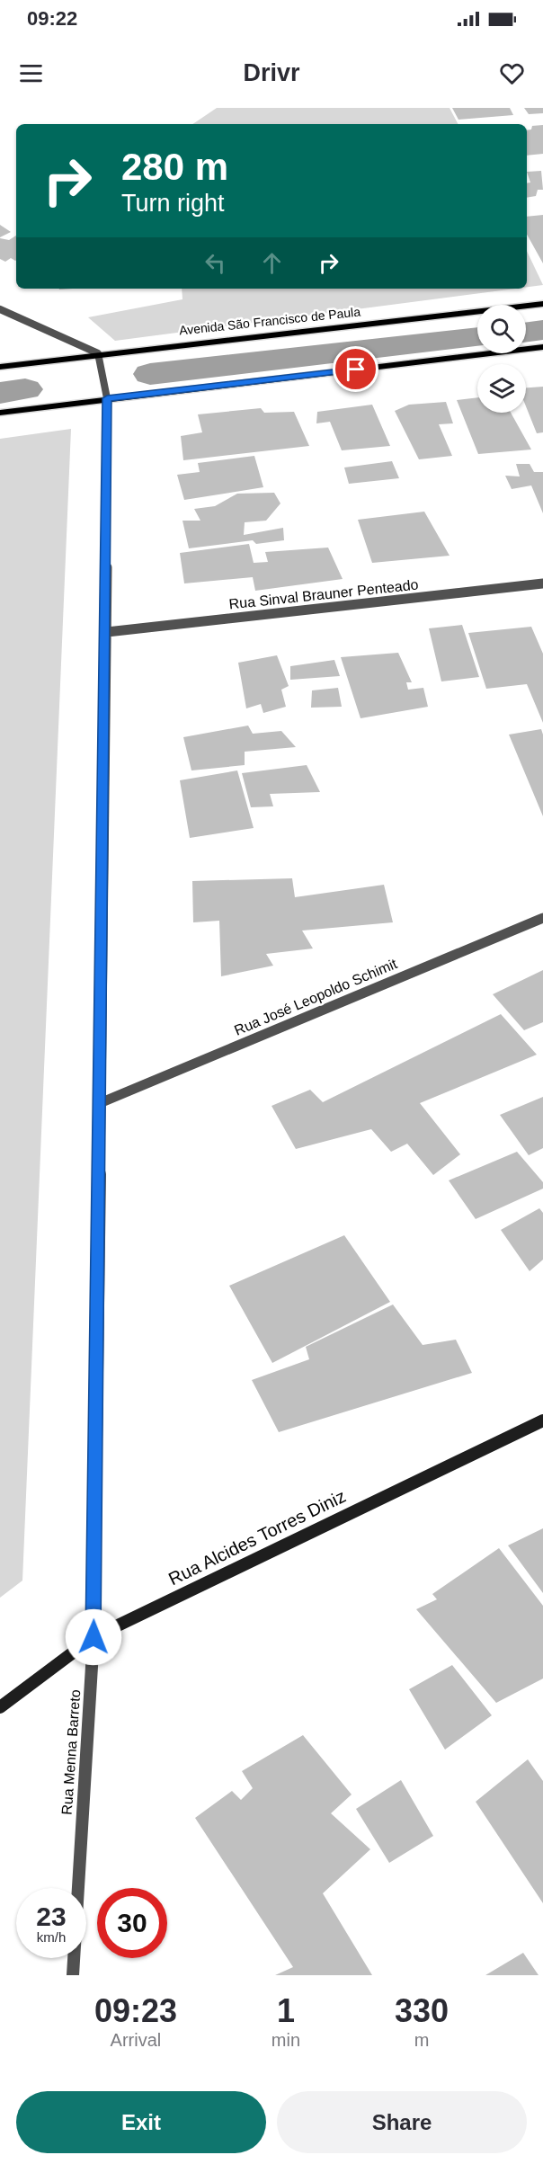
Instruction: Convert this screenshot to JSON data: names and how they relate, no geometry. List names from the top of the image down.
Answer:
{
  "streets": {
    "main road": ["Avenida São Francisco de Paula"],
    "street": [
      "Rua Sinval Brauner Penteado",
      "Rua José Leopoldo Schimit",
      "Rua Alcides Torres Diniz",
      "Rua Menna Barreto"
    ]
  },
  "crossings": [
    ["Avenida São Francisco de Paula", "Rua Menna Barreto"],
    ["Rua Sinval Brauner Penteado", "Rua Menna Barreto"],
    ["Rua José Leopoldo Schimit", "Rua Menna Barreto"],
    ["Rua Alcides Torres Diniz", "Rua Menna Barreto"]
  ],
  "page": {
    "status": "09:22",
    "header": "Drivr",
    "turn": ["280 m", "Turn right"],
    "speed": "23 km/h",
    "limit": "30",
    "eta": [
      "09:23",
      "Arrival",
      "1",
      "min",
      "330",
      "m"
    ],
    "buttons": ["Exit", "Share"]
  }
}
